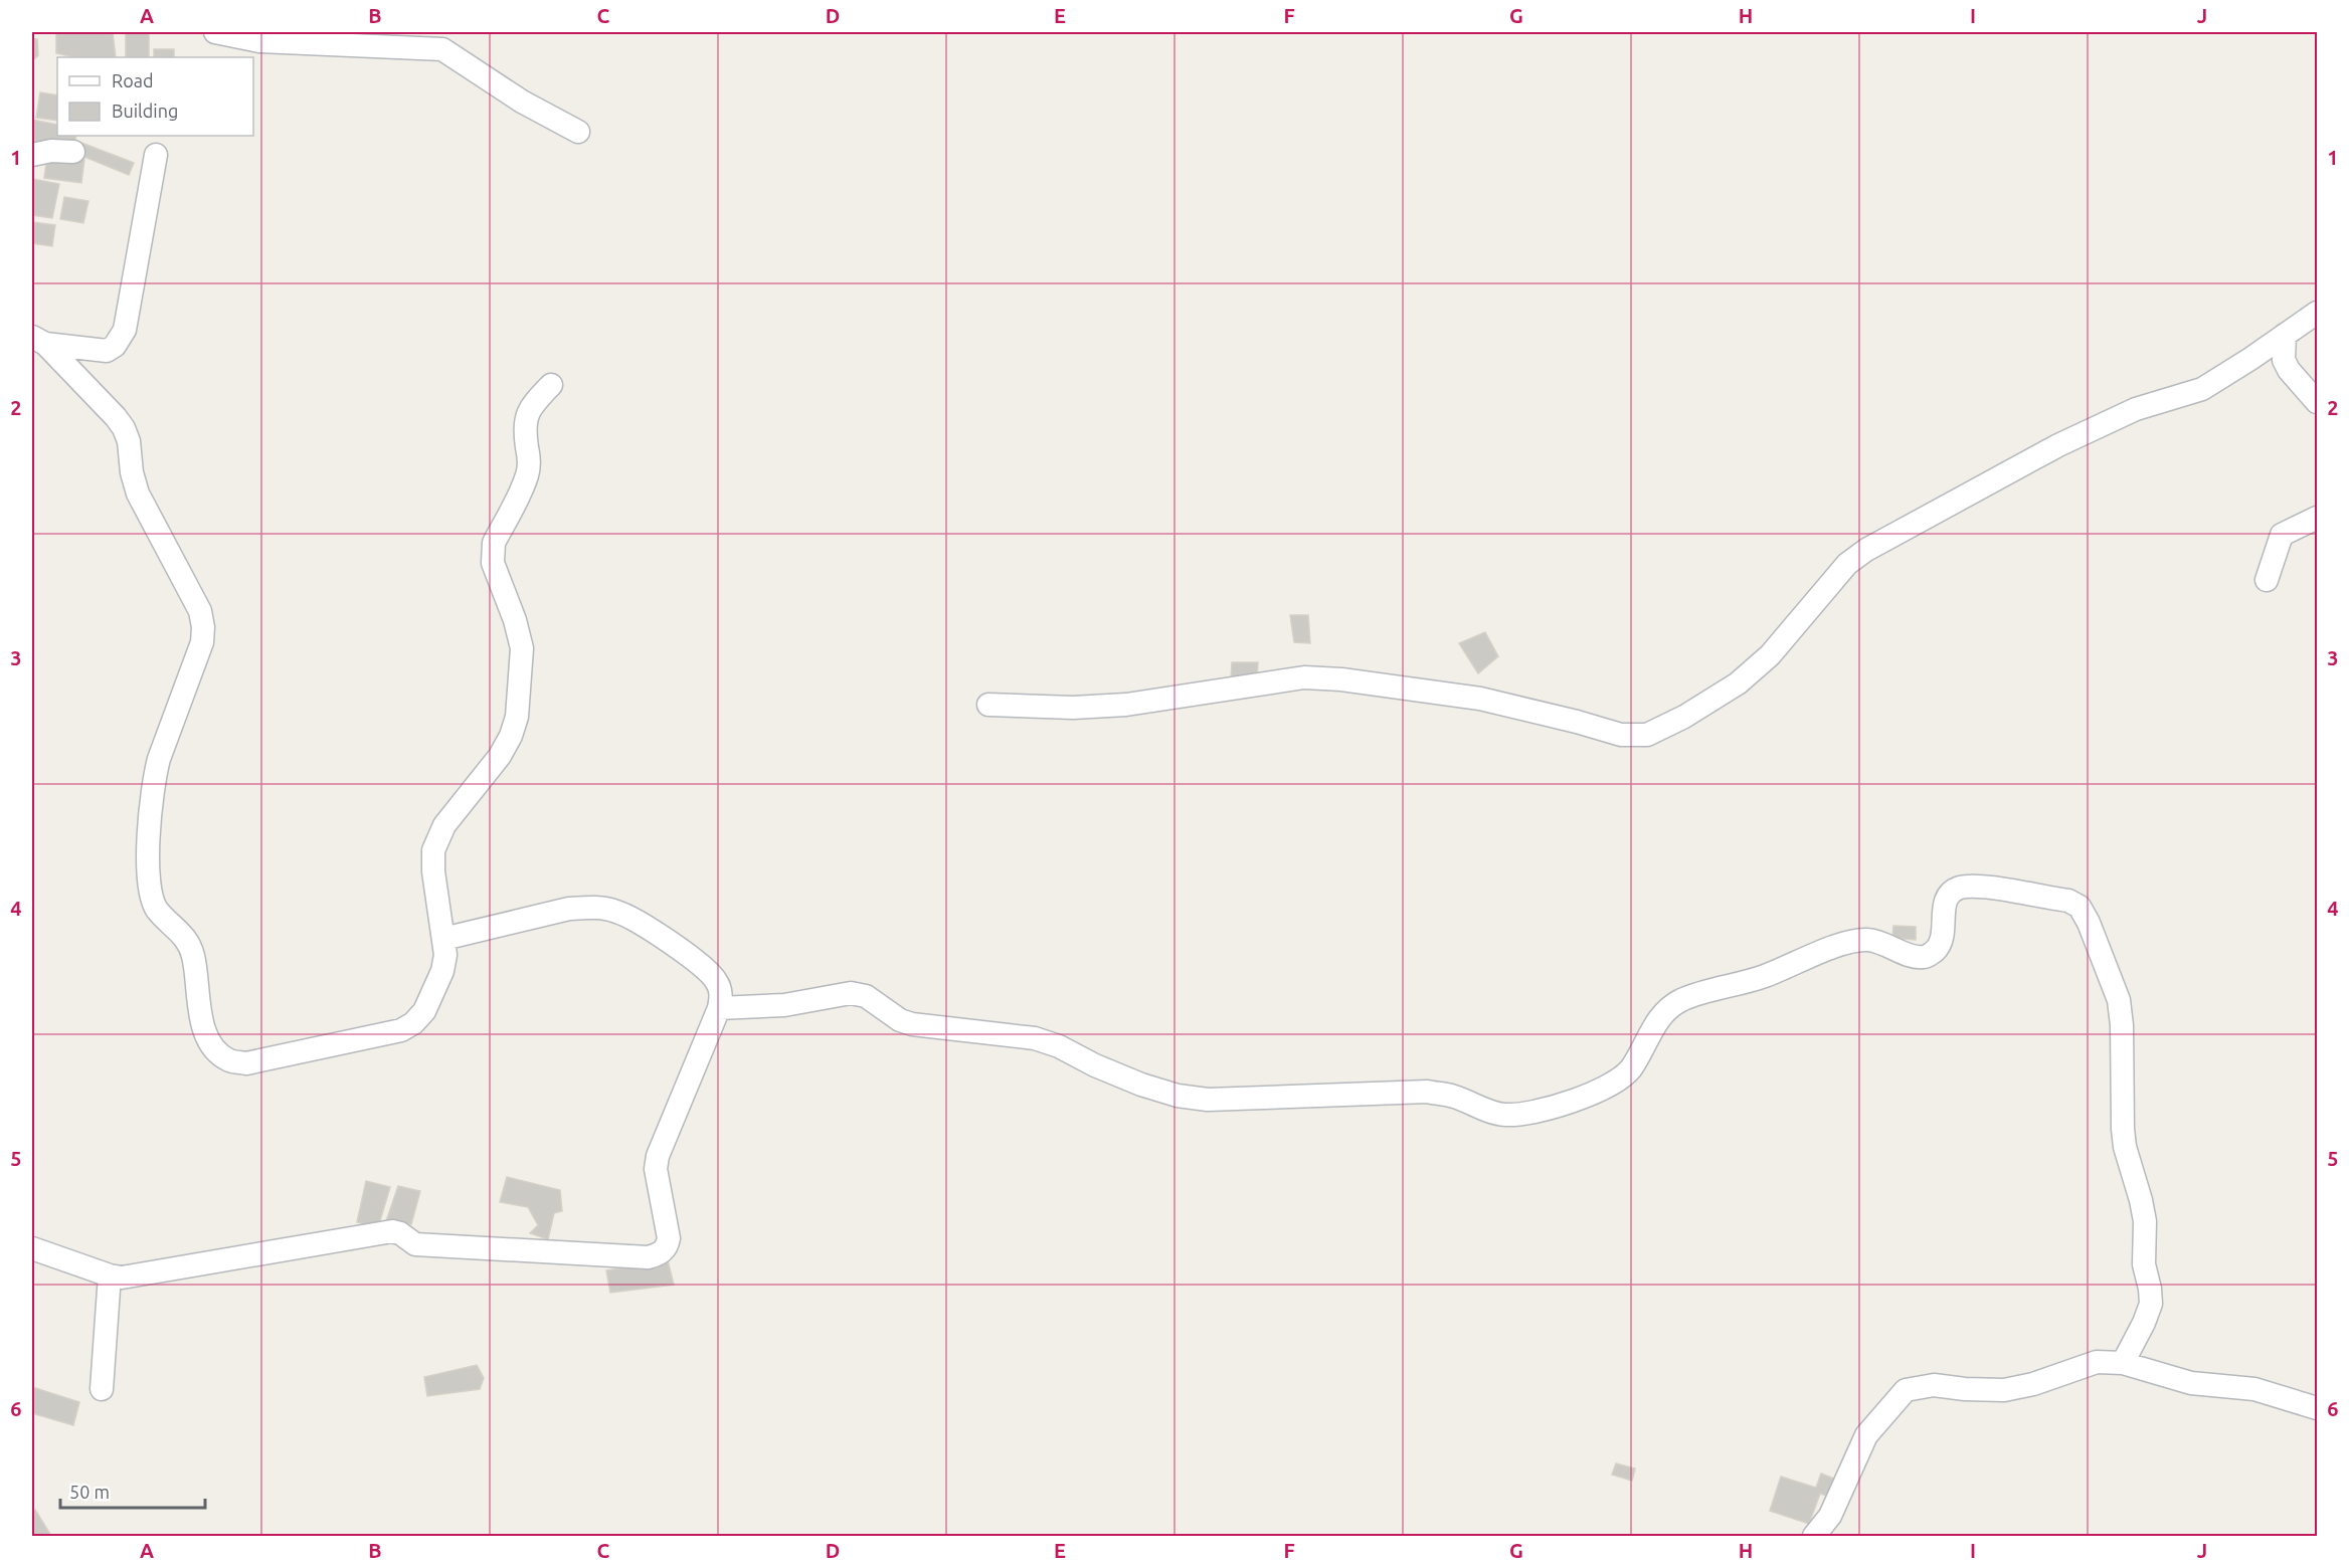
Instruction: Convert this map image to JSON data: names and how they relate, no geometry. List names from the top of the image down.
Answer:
{
  "legend": ["Road", "Building"],
  "scale_bar": "50 m",
  "grid": {
    "columns": [
      "A",
      "B",
      "C",
      "D",
      "E",
      "F",
      "G",
      "H",
      "I",
      "J"
    ],
    "rows": [
      "1",
      "2",
      "3",
      "4",
      "5",
      "6"
    ]
  }
}
